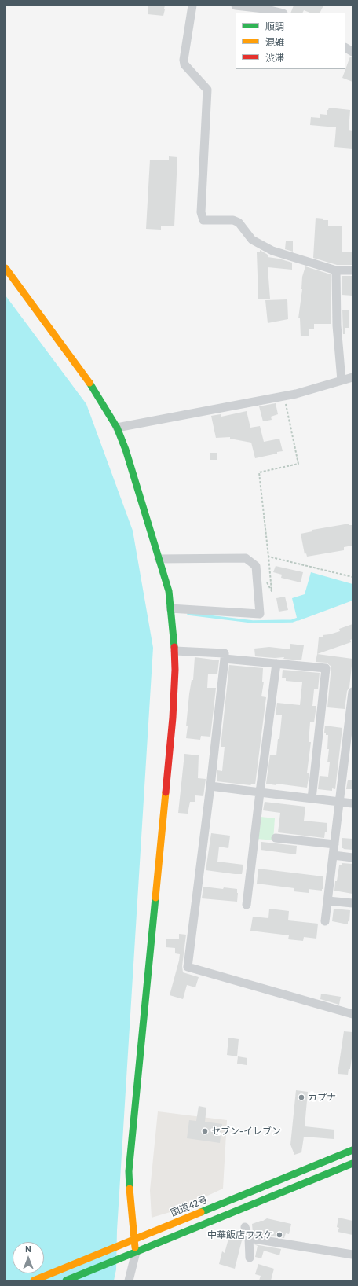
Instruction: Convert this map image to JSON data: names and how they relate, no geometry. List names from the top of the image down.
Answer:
{
  "streets": {
    "main road": ["国道42号"]
  },
  "places": ["カプナ", "セブン-イレブン", "中華飯店ワスケ"],
  "legend": ["順調", "混雑", "渋滞"],
  "north": "top"
}
